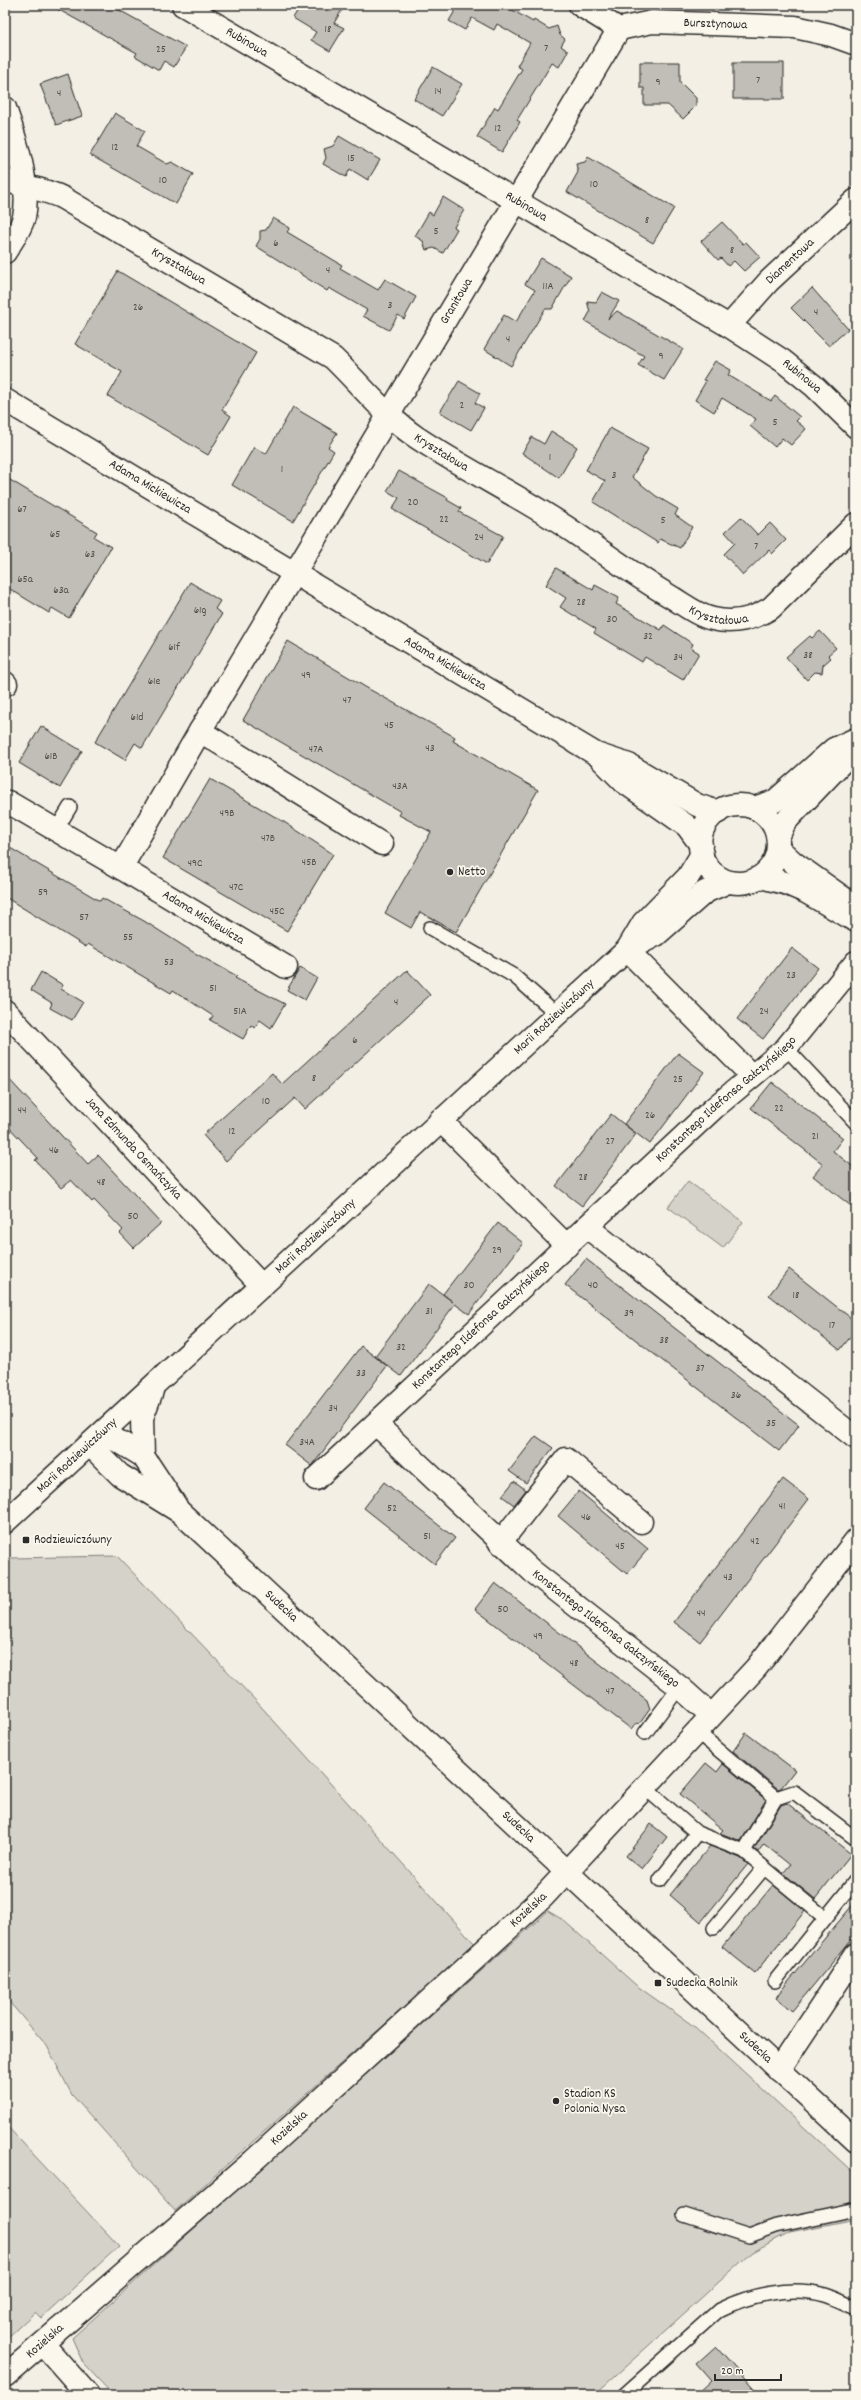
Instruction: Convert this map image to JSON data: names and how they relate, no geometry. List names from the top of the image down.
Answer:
{
  "streets": {
    "street": [
      "Bursztynowa",
      "Rubinowa",
      "Diamentowa",
      "Kryształowa",
      "Granitowa",
      "Adama Mickiewicza",
      "Marii Rodziewiczówny",
      "Konstantego Ildefonsa Gałczyńskiego",
      "Jana Edmunda Osmańczyka",
      "Sudecka",
      "Kozielska"
    ]
  },
  "crossings": [
    ["Bursztynowa", "Granitowa"],
    ["Rubinowa", "Diamentowa"],
    ["Rubinowa", "Granitowa"],
    ["Kryształowa", "Granitowa"],
    ["Granitowa", "Adama Mickiewicza"],
    ["Adama Mickiewicza", "Marii Rodziewiczówny"],
    ["Marii Rodziewiczówny", "Jana Edmunda Osmańczyka"],
    ["Marii Rodziewiczówny", "Sudecka"],
    ["Sudecka", "Kozielska"]
  ],
  "places": {
    "other": ["Netto", "Stadion KS Polonia Nysa"],
    "transit": ["Rodziewiczówny", "Sudecka Rolnik"]
  },
  "house_numbers": [
    "18",
    "7",
    "25",
    "7",
    "9",
    "14",
    "4",
    "12",
    "12",
    "15",
    "10",
    "10",
    "8",
    "5",
    "6",
    "8",
    "4",
    "11A",
    "3",
    "26",
    "4",
    "4",
    "9",
    "2",
    "5",
    "1",
    "1",
    "3",
    "20",
    "67",
    "22",
    "5",
    "65",
    "24",
    "7",
    "63",
    "65a",
    "63a",
    "28",
    "61g",
    "30",
    "32",
    "61f",
    "38",
    "34",
    "49",
    "61e",
    "47",
    "61d",
    "45",
    "43",
    "47A",
    "61B",
    "43A",
    "49B",
    "47B",
    "45B",
    "49C",
    "47C",
    "59",
    "45C",
    "57",
    "55",
    "53",
    "23",
    "51",
    "4",
    "51A",
    "24",
    "6",
    "8",
    "25",
    "10",
    "22",
    "44",
    "26",
    "12",
    "21",
    "27",
    "46",
    "28",
    "48",
    "50",
    "29",
    "30",
    "40",
    "18",
    "31",
    "39",
    "17",
    "38",
    "32",
    "37",
    "33",
    "36",
    "34",
    "35",
    "34A",
    "41",
    "52",
    "46",
    "51",
    "42",
    "45",
    "43",
    "50",
    "44",
    "49",
    "48",
    "47"
  ],
  "scale_bar": "20 m"
}
